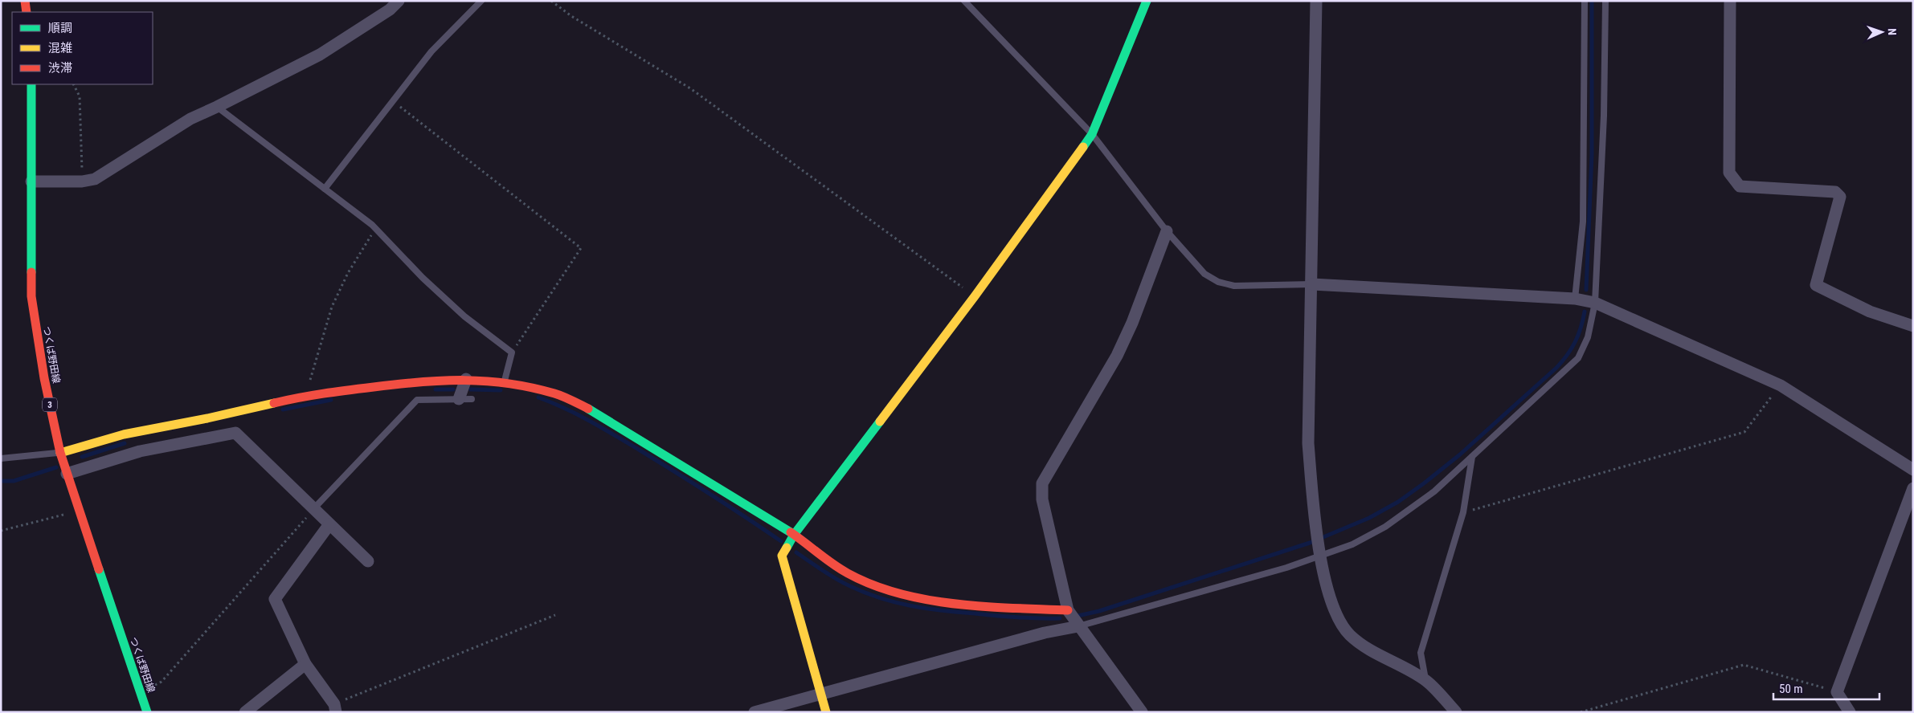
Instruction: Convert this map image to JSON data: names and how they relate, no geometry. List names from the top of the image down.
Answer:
{
  "streets": {
    "street": ["つくば野田線", "3"]
  },
  "legend": ["順調", "混雑", "渋滞"],
  "scale_bar": "50 m",
  "north": "right"
}
